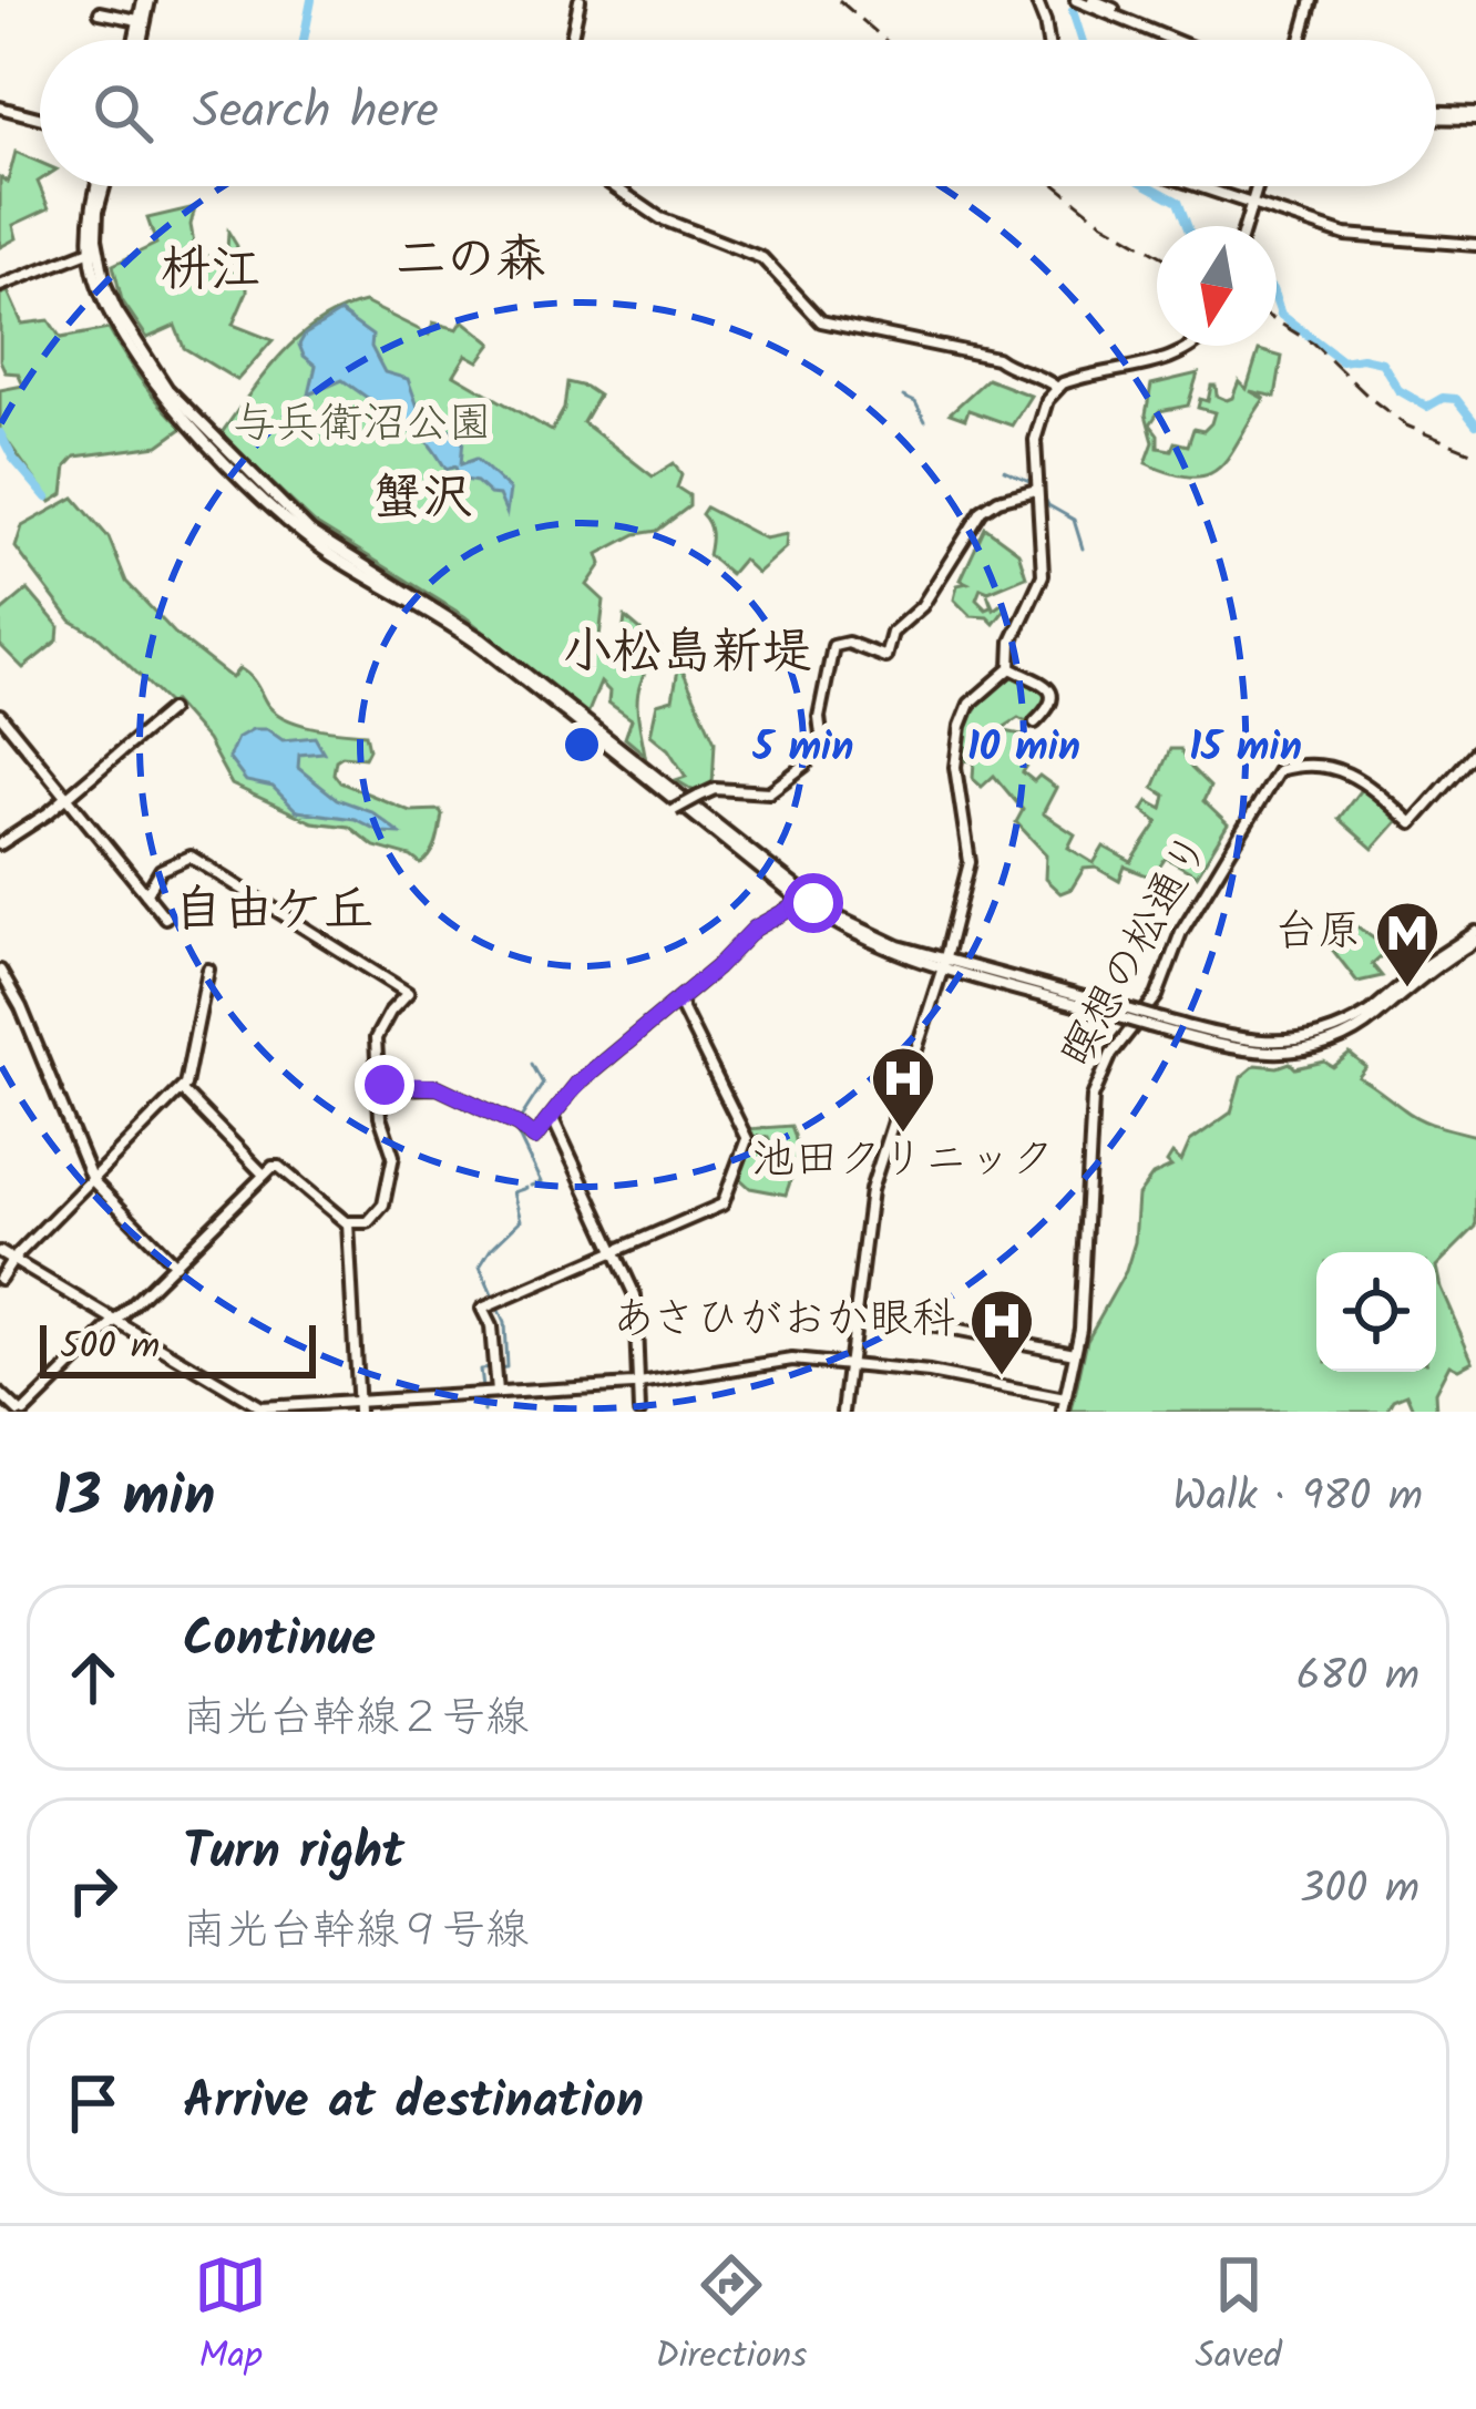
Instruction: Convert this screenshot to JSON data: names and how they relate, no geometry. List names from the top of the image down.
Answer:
{
  "streets": {
    "street": ["瞑想の松通り"]
  },
  "districts": [
    "二の森",
    "枡江",
    "蟹沢",
    "小松島新堤",
    "自由ケ丘"
  ],
  "parks": ["与兵衛沼公園"],
  "places": {
    "metro station": ["台原"],
    "hospital": ["池田クリニック", "あさひがおか眼科"]
  },
  "scale_bar": "500 m",
  "north": "bottom",
  "page": {
    "search": "Search here",
    "scale": "500 m",
    "heading": ["13 min", "Walk · 980 m"],
    "list": [
      ["Continue", "南光台幹線２号線", "680 m"],
      ["Turn right", "南光台幹線９号線", "300 m"],
      "Arrive at destination"
    ],
    "nav": ["Map", "Directions", "Saved"]
  },
  "rings": ["5 min", "10 min", "15 min"]
}
